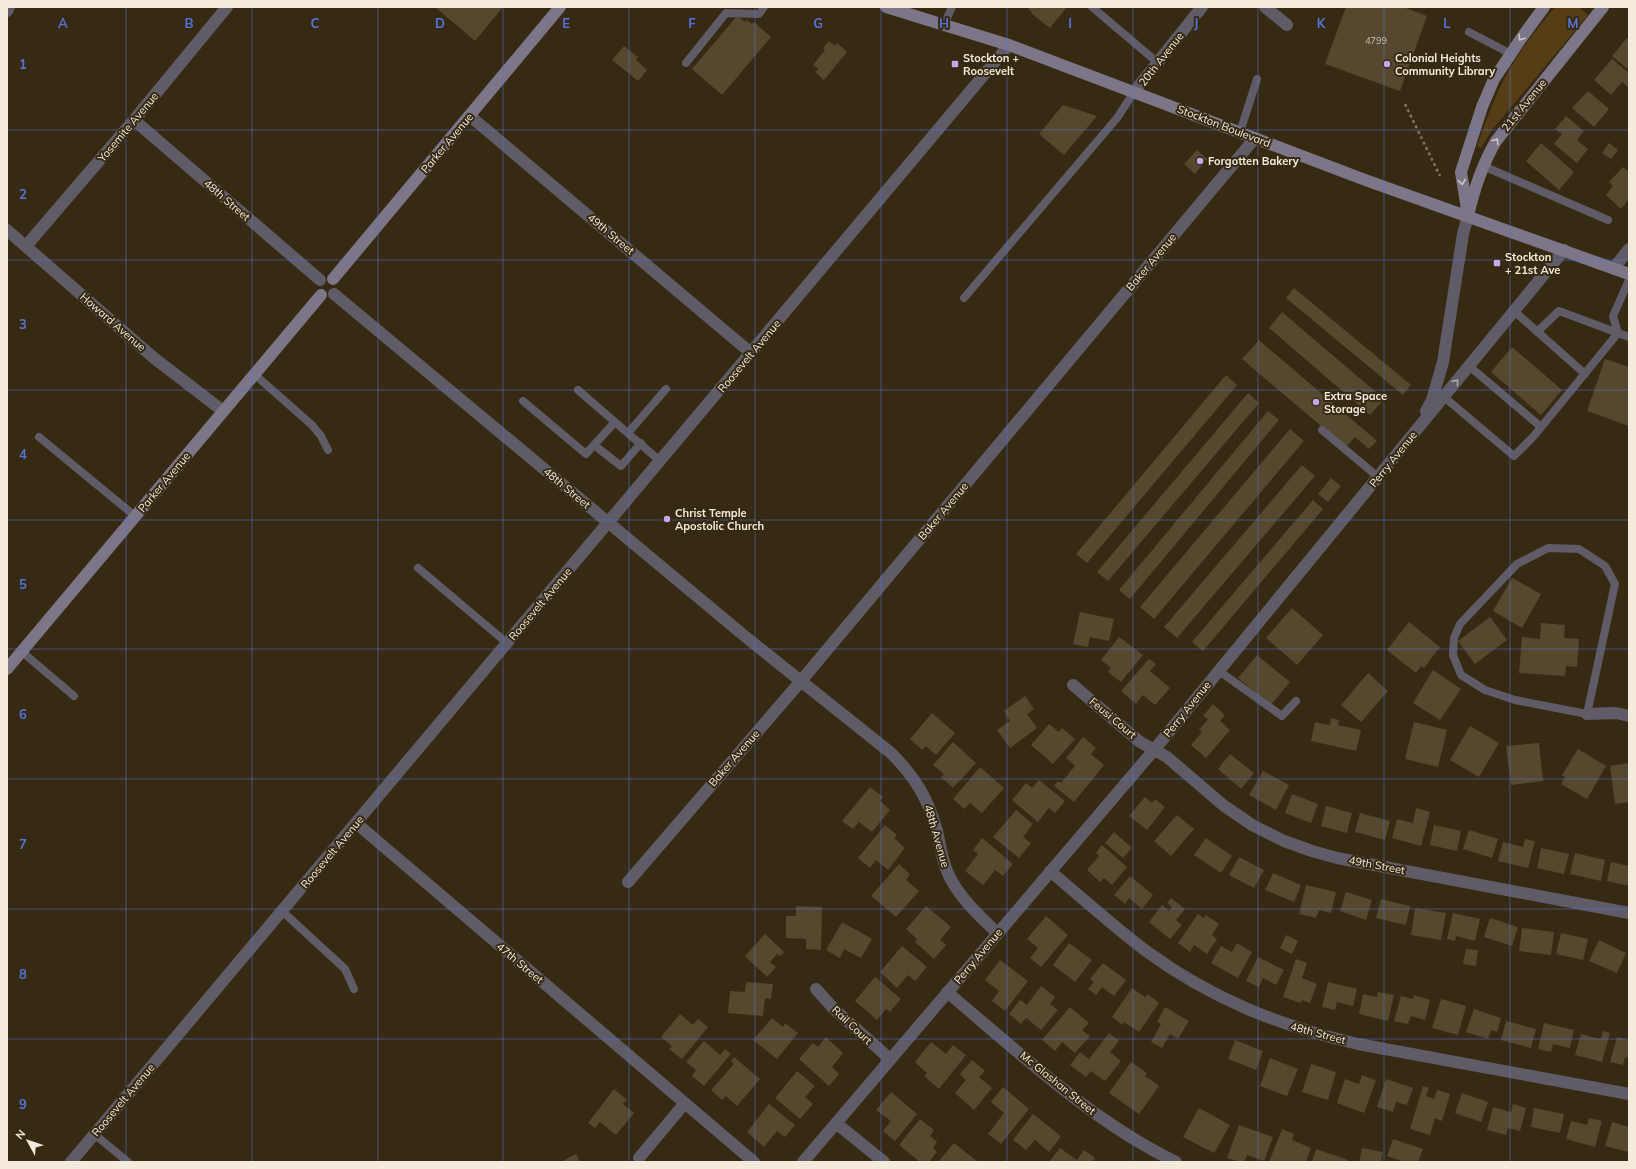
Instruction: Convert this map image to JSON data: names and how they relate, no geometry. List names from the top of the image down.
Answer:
{
  "streets": {
    "street": [
      "20th Avenue",
      "21st Avenue",
      "Stockton Boulevard",
      "Yosemite Avenue",
      "Parker Avenue",
      "48th Street",
      "49th Street",
      "Baker Avenue",
      "Howard Avenue",
      "Roosevelt Avenue",
      "Perry Avenue",
      "Feusi Court",
      "48th Avenue",
      "47th Street",
      "Rail Court",
      "Mc Glashan Street"
    ]
  },
  "crossings": [
    ["20th Avenue", "Stockton Boulevard"],
    ["21st Avenue", "Stockton Boulevard"],
    ["21st Avenue", "Perry Avenue"],
    ["Stockton Boulevard", "Baker Avenue"],
    ["Stockton Boulevard", "Roosevelt Avenue"],
    ["Stockton Boulevard", "Perry Avenue"],
    ["Yosemite Avenue", "48th Street"],
    ["Yosemite Avenue", "Howard Avenue"],
    ["Parker Avenue", "48th Street"],
    ["Parker Avenue", "49th Street"],
    ["Parker Avenue", "Howard Avenue"],
    ["48th Street", "Baker Avenue"],
    ["48th Street", "Roosevelt Avenue"],
    ["48th Street", "Perry Avenue"],
    ["48th Street", "48th Avenue"],
    ["49th Street", "Roosevelt Avenue"],
    ["49th Street", "Perry Avenue"],
    ["49th Street", "Feusi Court"],
    ["Baker Avenue", "48th Avenue"],
    ["Roosevelt Avenue", "47th Street"],
    ["Perry Avenue", "Feusi Court"],
    ["Perry Avenue", "48th Avenue"],
    ["Perry Avenue", "Rail Court"],
    ["Perry Avenue", "Mc Glashan Street"]
  ],
  "places": {
    "transit": ["Stockton + Roosevelt", "Stockton + 21st Ave"],
    "other": [
      "Colonial Heights Community Library",
      "Forgotten Bakery",
      "Extra Space Storage",
      "Christ Temple Apostolic Church"
    ]
  },
  "house_numbers": ["4799"],
  "north": "top left",
  "grid": {
    "columns": [
      "A",
      "B",
      "C",
      "D",
      "E",
      "F",
      "G",
      "H",
      "I",
      "J",
      "K",
      "L",
      "M"
    ],
    "rows": [
      "1",
      "2",
      "3",
      "4",
      "5",
      "6",
      "7",
      "8",
      "9"
    ]
  }
}
